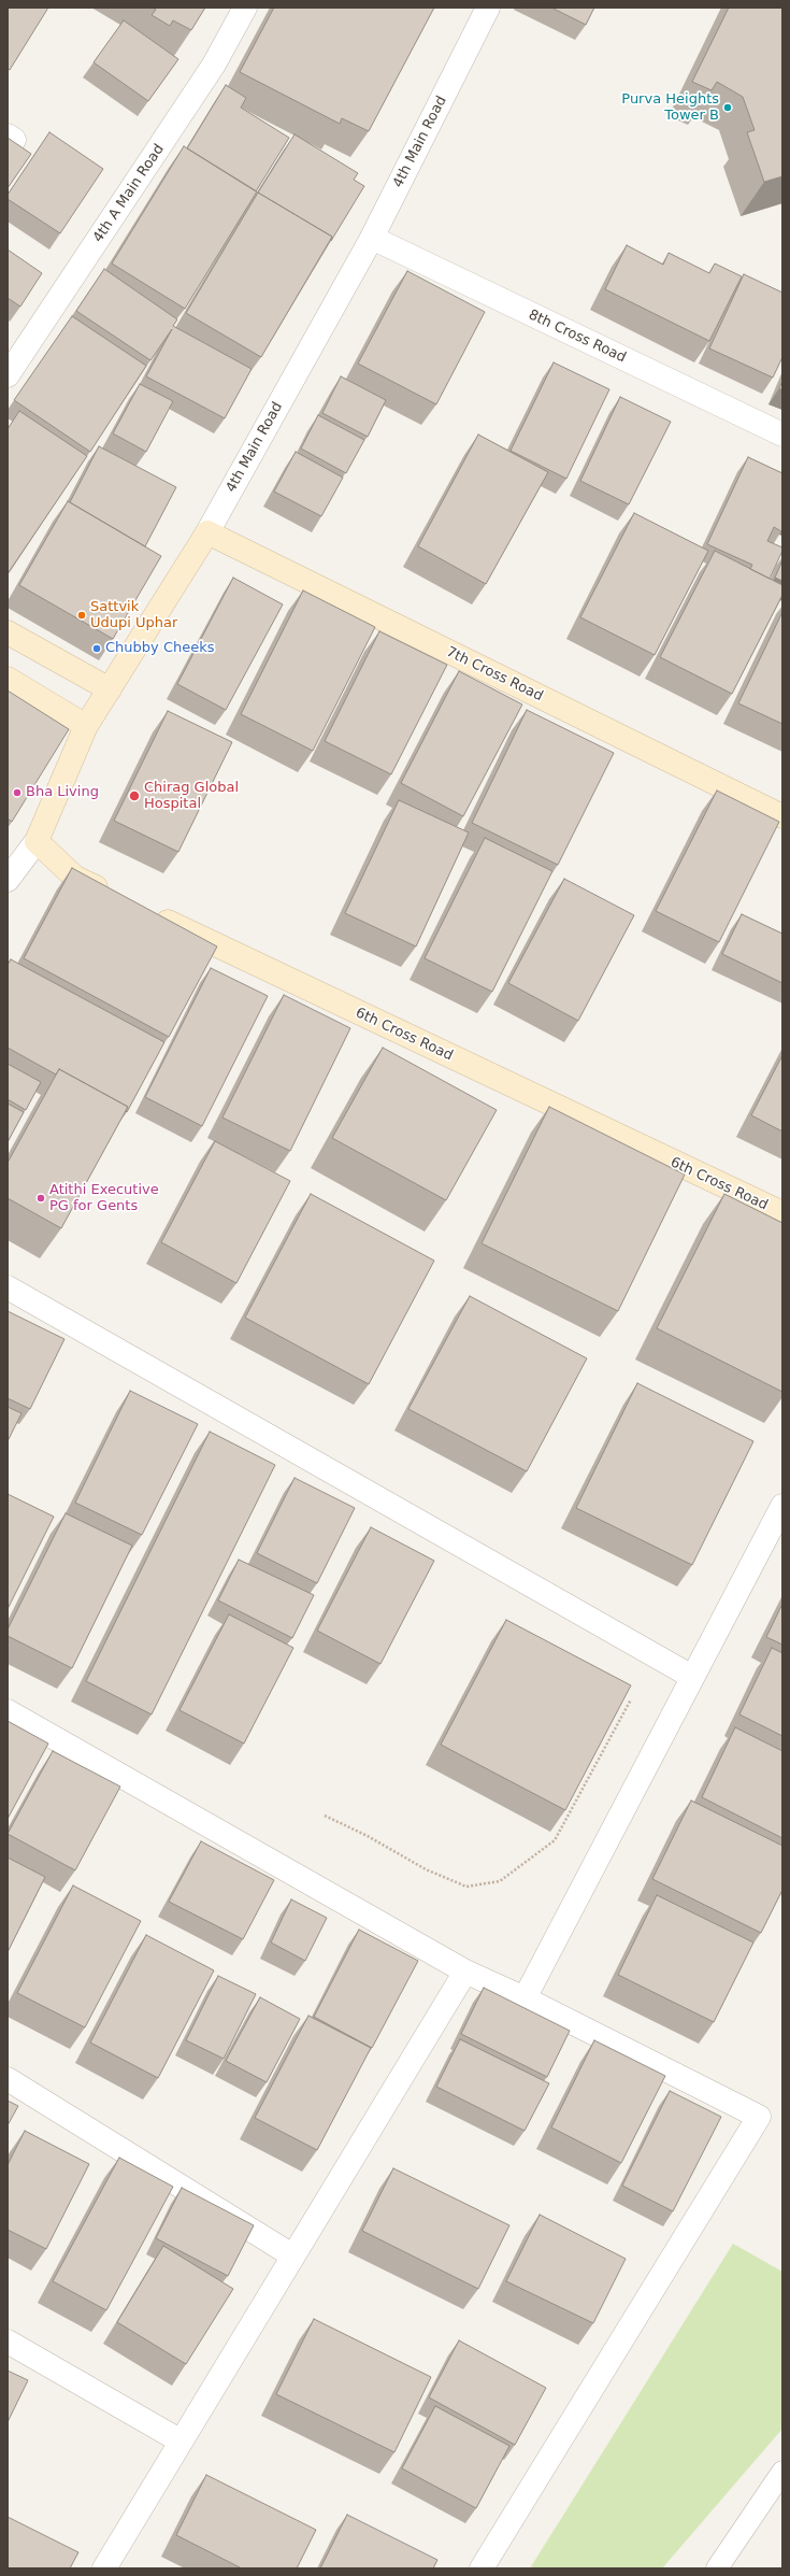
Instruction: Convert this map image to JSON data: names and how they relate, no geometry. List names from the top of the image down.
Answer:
{
  "streets": {
    "main road": ["4th Main Road", "7th Cross Road", "6th Cross Road"],
    "street": ["4th A Main Road", "8th Cross Road"]
  },
  "crossings": [
    ["4th Main Road", "8th Cross Road"],
    ["4th Main Road", "7th Cross Road"]
  ],
  "places": [
    "Purva Heights Tower B",
    "Sattvik Udupi Uphar",
    "Chubby Cheeks",
    "Bha Living",
    "Chirag Global Hospital",
    "Atithi Executive PG for Gents"
  ]
}
